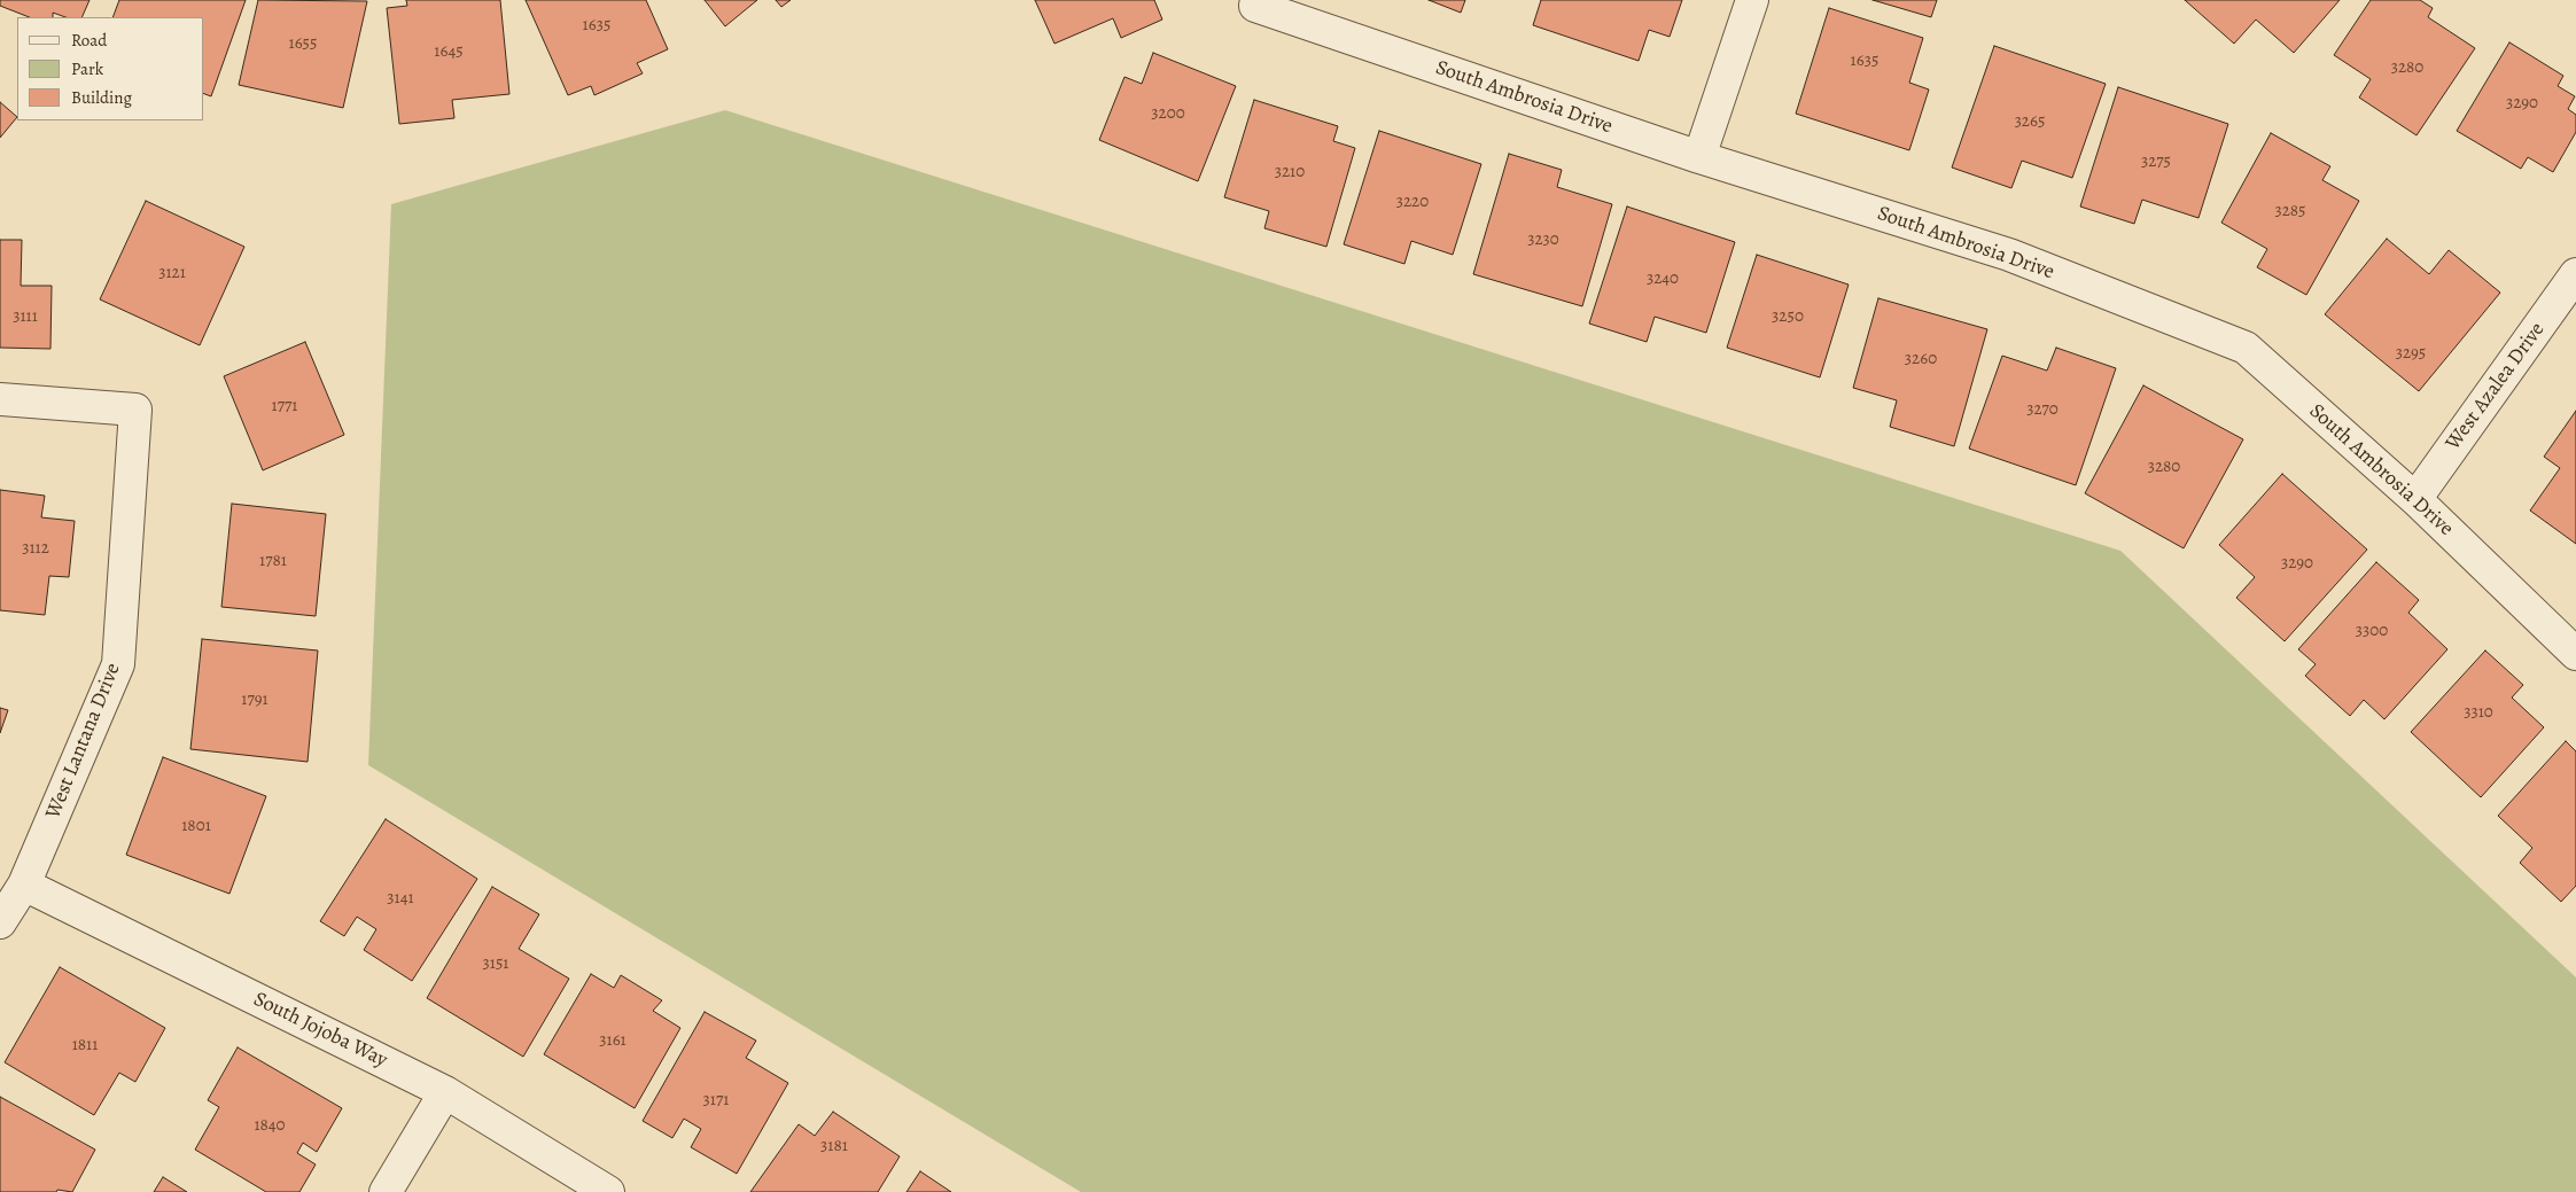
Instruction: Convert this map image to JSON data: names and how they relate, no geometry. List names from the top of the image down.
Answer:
{
  "streets": {
    "street": [
      "South Ambrosia Drive",
      "West Azalea Drive",
      "West Lantana Drive",
      "South Jojoba Way"
    ]
  },
  "crossings": [
    ["South Ambrosia Drive", "West Azalea Drive"],
    ["West Lantana Drive", "South Jojoba Way"]
  ],
  "house_numbers": [
    "1635",
    "1655",
    "1645",
    "1635",
    "3280",
    "3290",
    "3200",
    "3265",
    "3275",
    "3210",
    "3220",
    "3285",
    "3230",
    "3121",
    "3240",
    "3111",
    "3250",
    "3295",
    "3260",
    "1771",
    "3270",
    "3280",
    "3112",
    "1781",
    "3290",
    "3300",
    "1791",
    "3310",
    "1801",
    "3141",
    "3151",
    "3161",
    "1811",
    "3171",
    "1840",
    "3181"
  ],
  "legend": ["Road", "Park", "Building"]
}
